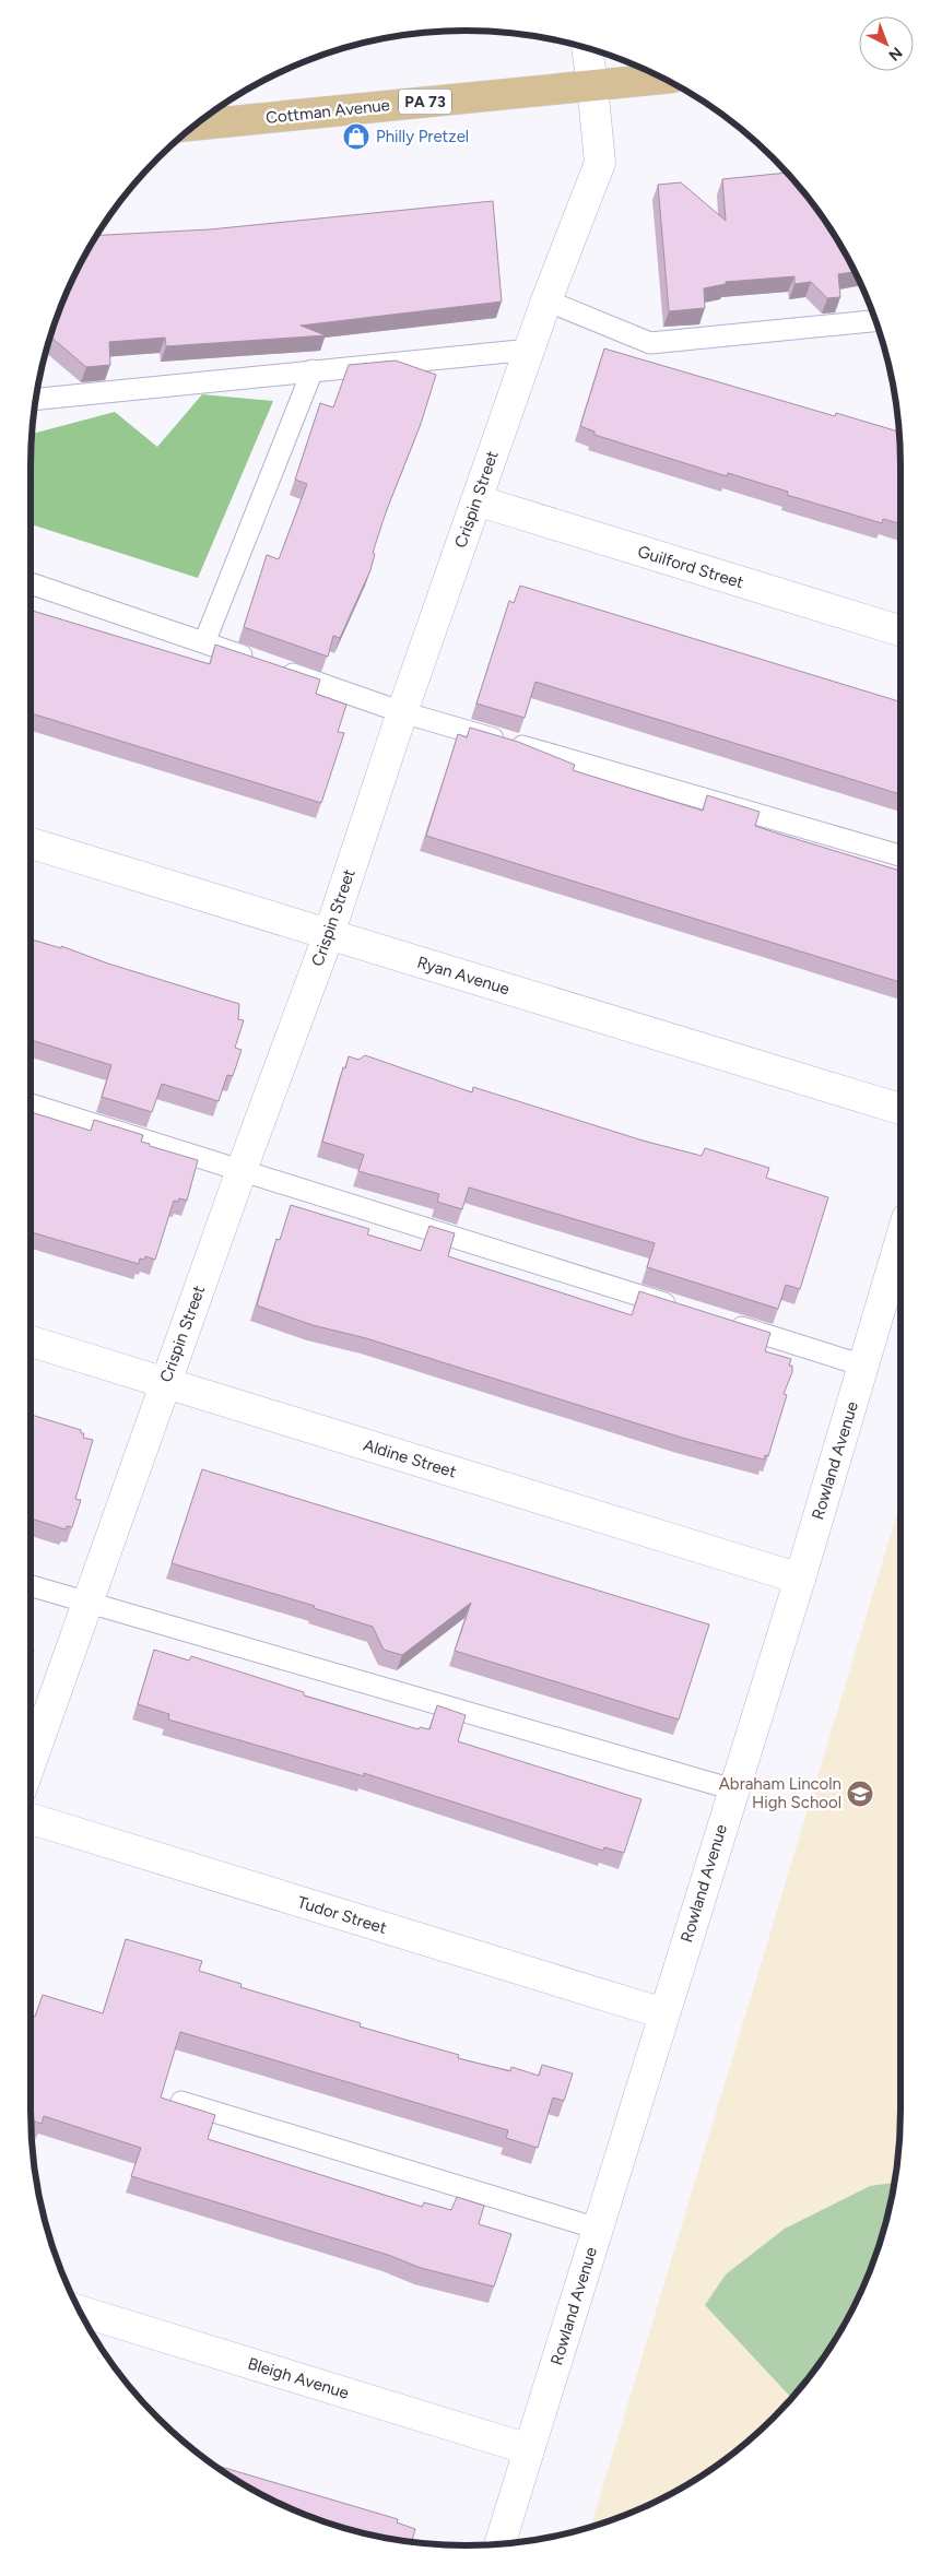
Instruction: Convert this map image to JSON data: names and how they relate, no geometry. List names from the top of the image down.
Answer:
{
  "streets": {
    "main road": ["PA 73", "Cottman Avenue"],
    "street": [
      "Crispin Street",
      "Guilford Street",
      "Ryan Avenue",
      "Aldine Street",
      "Rowland Avenue",
      "Tudor Street",
      "Bleigh Avenue"
    ]
  },
  "crossings": [
    ["Cottman Avenue", "Crispin Street"],
    ["Crispin Street", "Guilford Street"],
    ["Crispin Street", "Ryan Avenue"],
    ["Crispin Street", "Aldine Street"],
    ["Aldine Street", "Rowland Avenue"],
    ["Rowland Avenue", "Tudor Street"],
    ["Rowland Avenue", "Bleigh Avenue"]
  ],
  "places": {
    "shop": ["Philly Pretzel"],
    "school or university": ["Abraham Lincoln High School"]
  },
  "north": "bottom right"
}
